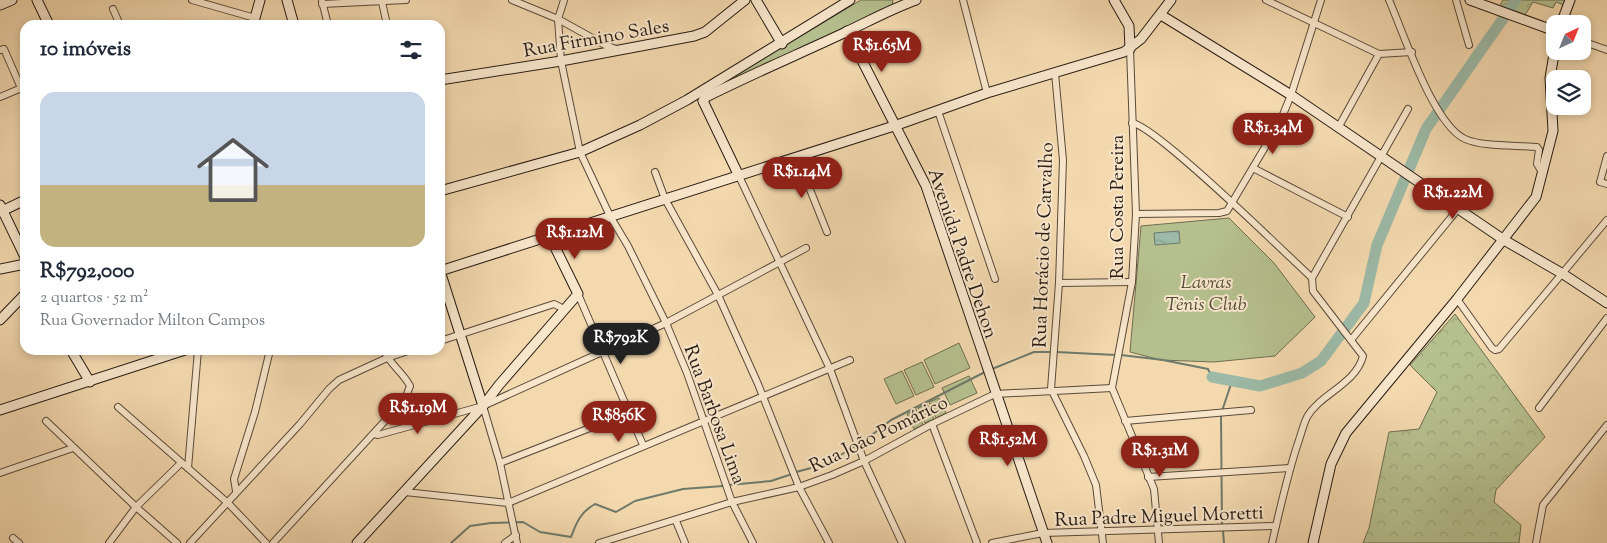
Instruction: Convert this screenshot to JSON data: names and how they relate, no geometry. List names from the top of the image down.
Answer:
{
  "streets": {
    "main road": ["Rua Firmino Sales", "Avenida Padre Dehon"],
    "street": [
      "Rua Costa Pereira",
      "Rua Horácio de Carvalho",
      "Rua Barbosa Lima",
      "Rua João Pomárico",
      "Rua Padre Miguel Moretti"
    ]
  },
  "crossings": [
    ["Rua Firmino Sales", "Rua Barbosa Lima"],
    ["Avenida Padre Dehon", "Rua João Pomárico"],
    ["Avenida Padre Dehon", "Rua Padre Miguel Moretti"],
    ["Rua Barbosa Lima", "Rua João Pomárico"]
  ],
  "parks": ["Lavras Tênis Club"],
  "north": "top right",
  "page": {
    "heading": "10 imóveis",
    "price": [
      "R$1.65M",
      "R$1.34M",
      "R$1.14M",
      "R$1.22M",
      "R$1.12M",
      "R$792K",
      "R$1.19M",
      "R$856K",
      "R$1.52M",
      "R$1.31M"
    ],
    "list": [
      {
        "name": "R$792,000",
        "note": "2 quartos · 52 m² · Rua Governador Milton Campos"
      }
    ]
  }
}
